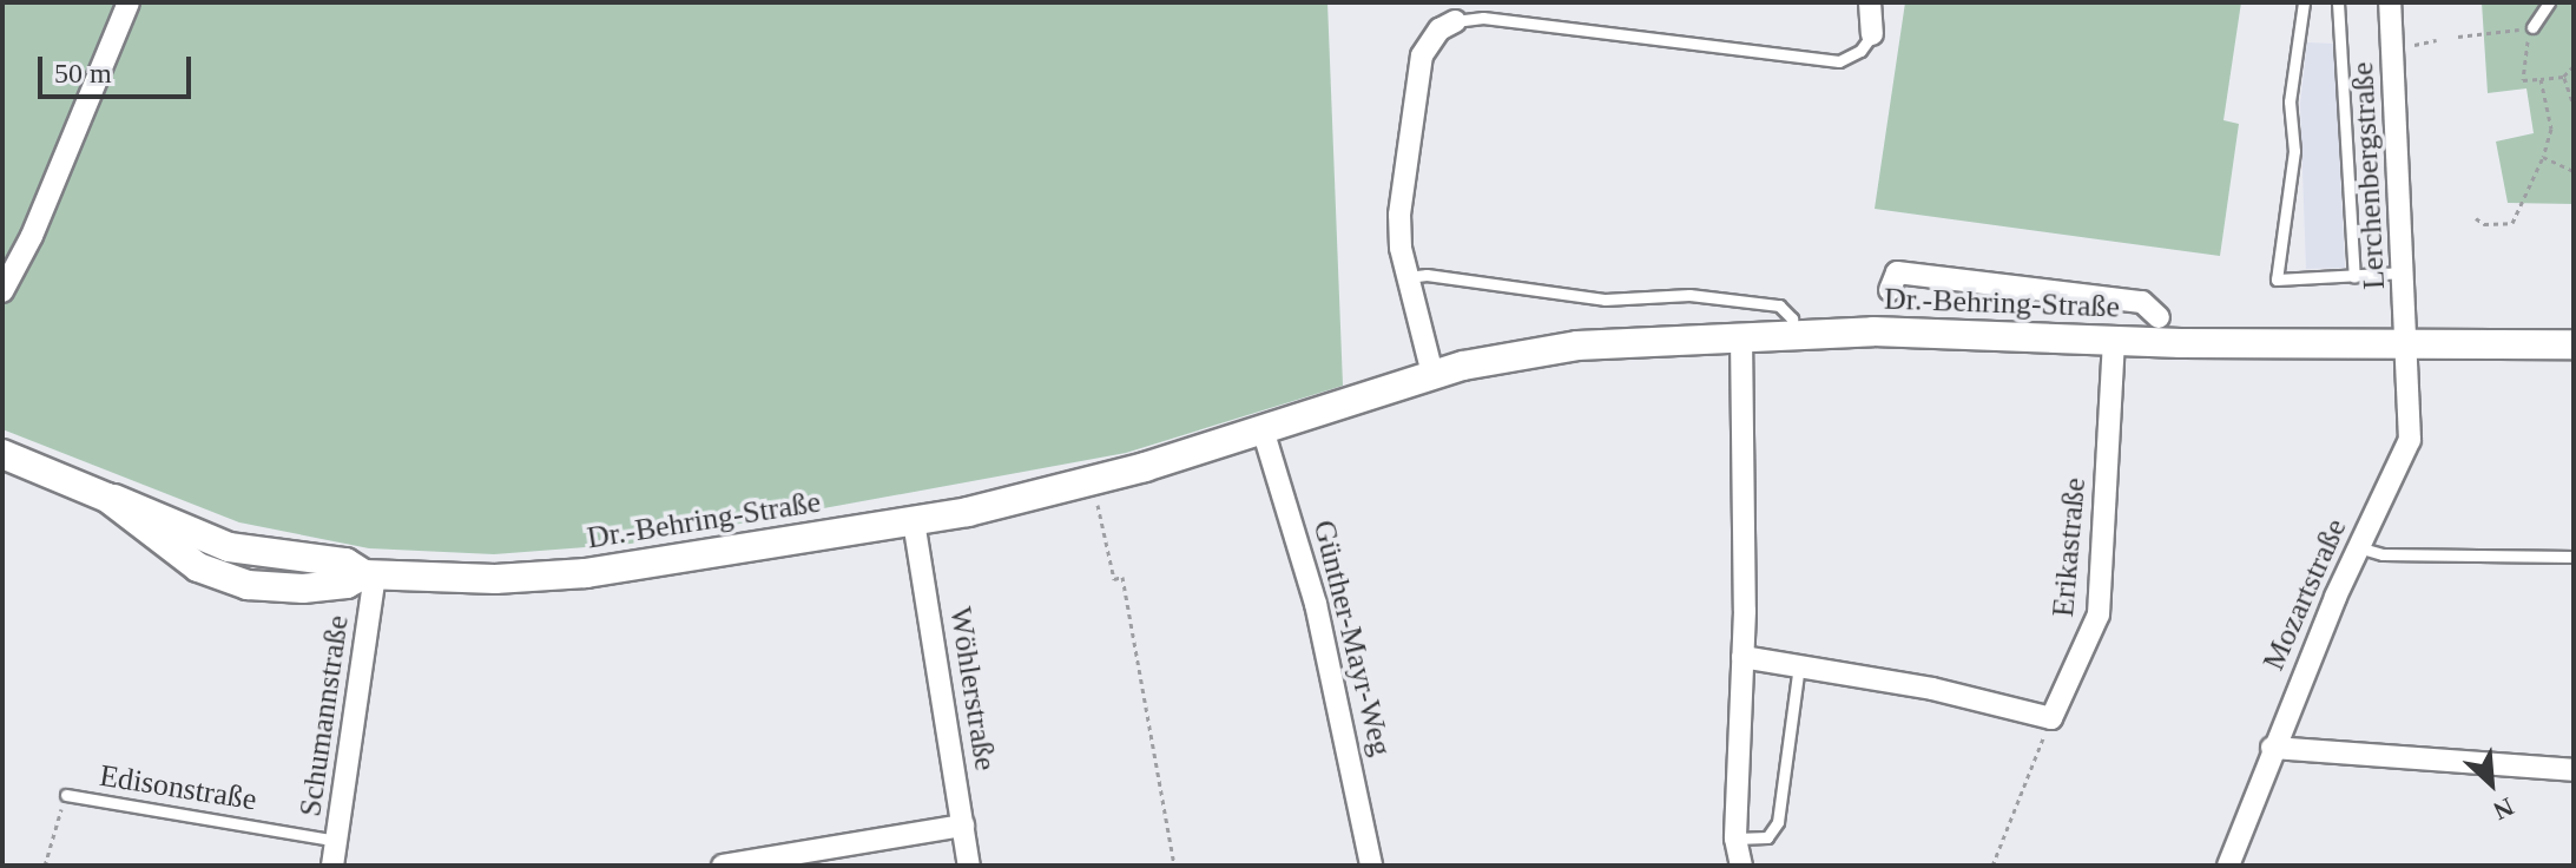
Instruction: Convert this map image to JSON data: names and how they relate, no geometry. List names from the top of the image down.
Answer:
{
  "streets": {
    "street": [
      "Lerchenbergstraße",
      "Dr.-Behring-Straße",
      "Erikastraße",
      "Mozartstraße",
      "Günther-Mayr-Weg",
      "Wöhlerstraße",
      "Schumannstraße"
    ],
    "lane": ["Edisonstraße"]
  },
  "crossings": [
    ["Lerchenbergstraße", "Dr.-Behring-Straße"],
    ["Lerchenbergstraße", "Mozartstraße"],
    ["Dr.-Behring-Straße", "Erikastraße"],
    ["Dr.-Behring-Straße", "Mozartstraße"],
    ["Dr.-Behring-Straße", "Günther-Mayr-Weg"],
    ["Dr.-Behring-Straße", "Wöhlerstraße"],
    ["Dr.-Behring-Straße", "Schumannstraße"],
    ["Schumannstraße", "Edisonstraße"]
  ],
  "scale_bar": "50 m",
  "north": "bottom right"
}
